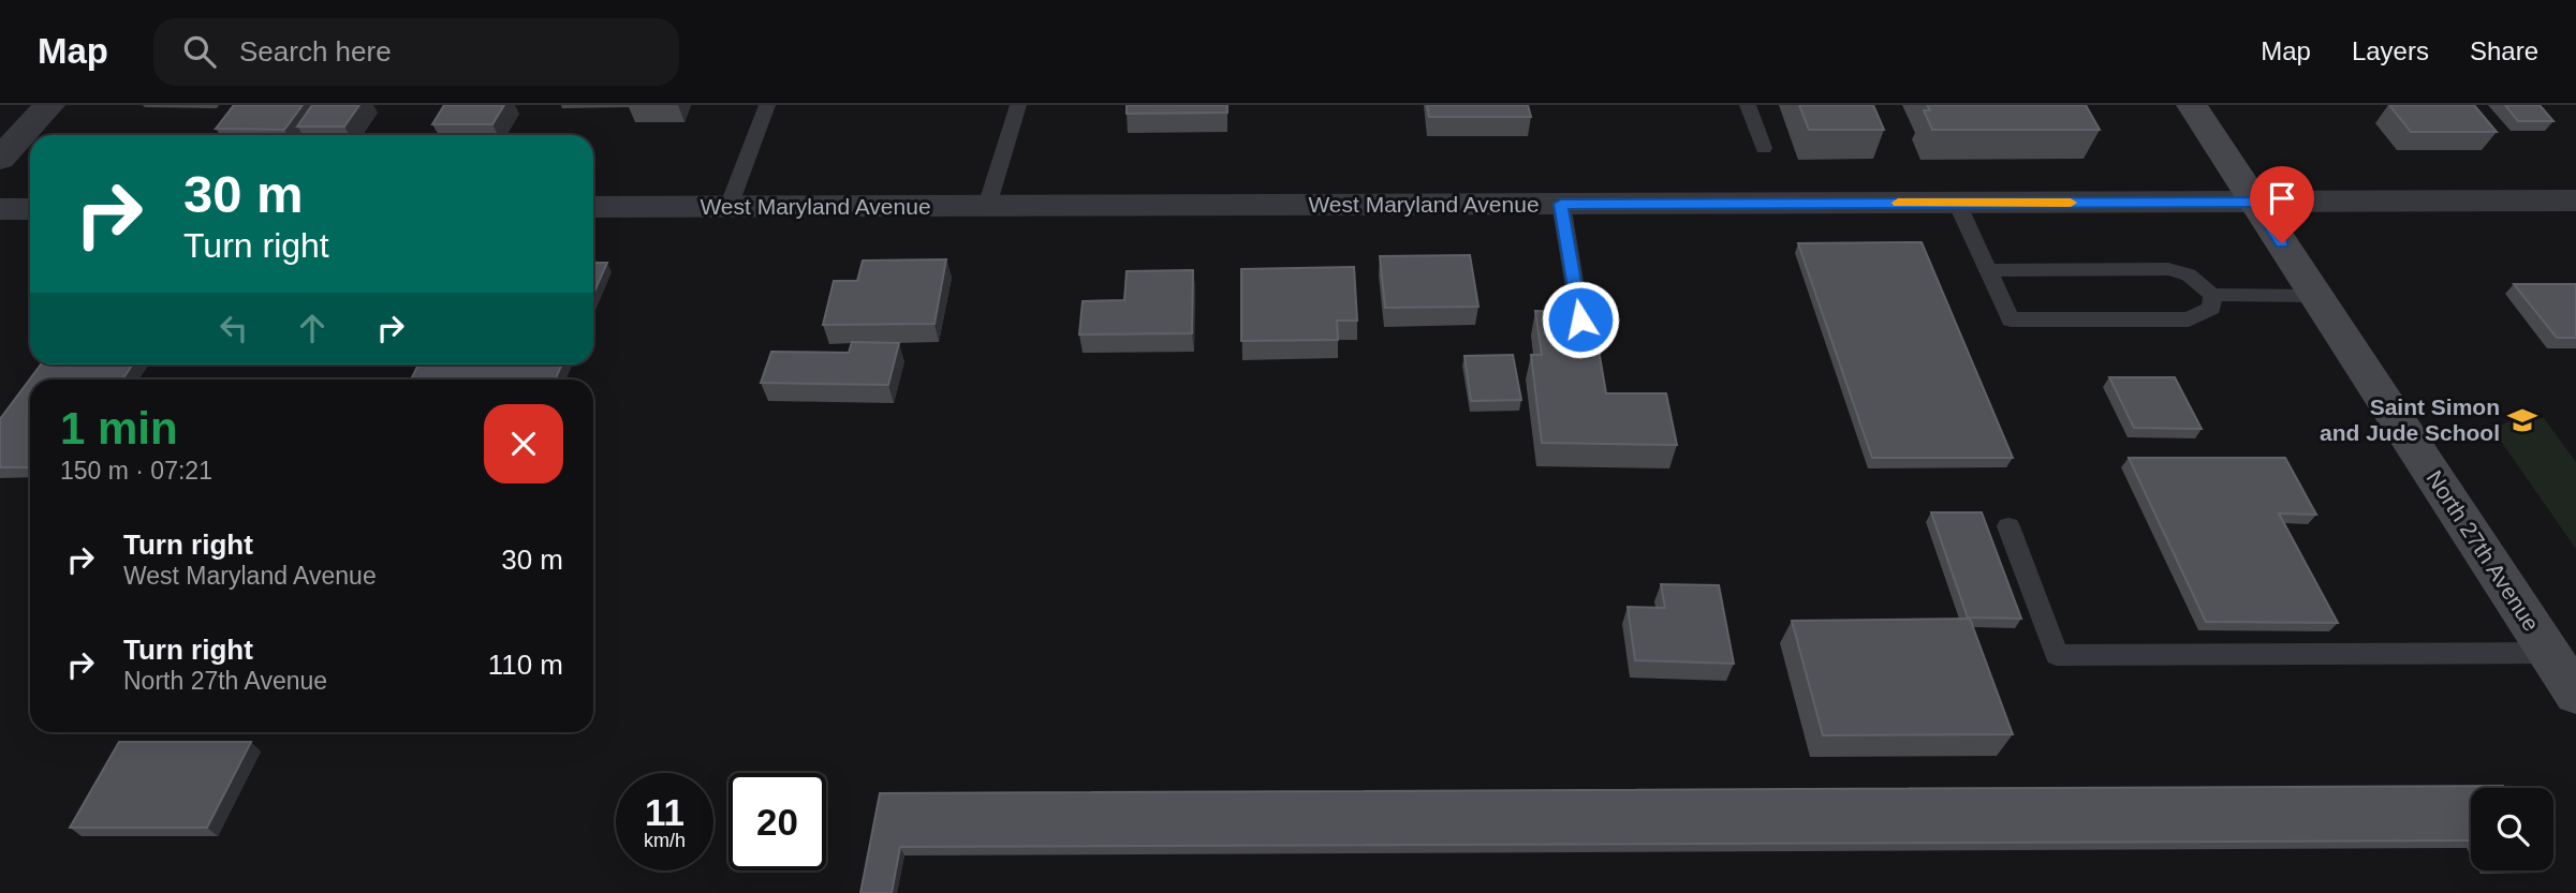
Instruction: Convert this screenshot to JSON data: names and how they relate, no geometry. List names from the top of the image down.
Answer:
{
  "streets": {
    "main road": ["North 27th Avenue"],
    "street": ["West Maryland Avenue"]
  },
  "crossings": [
    ["West Maryland Avenue", "North 27th Avenue"]
  ],
  "places": {
    "school or university": ["Saint Simon and Jude School"]
  },
  "page": {
    "header": "Map",
    "search": "Search here",
    "nav": ["Map", "Layers", "Share"],
    "turn": ["30 m", "Turn right"],
    "heading": ["1 min", "150 m · 07:21"],
    "list": [
      {
        "name": "Turn right",
        "note": "West Maryland Avenue",
        "value": "30 m"
      },
      {
        "name": "Turn right",
        "note": "North 27th Avenue",
        "value": "110 m"
      }
    ],
    "speed": "11 km/h",
    "limit": "20"
  }
}
